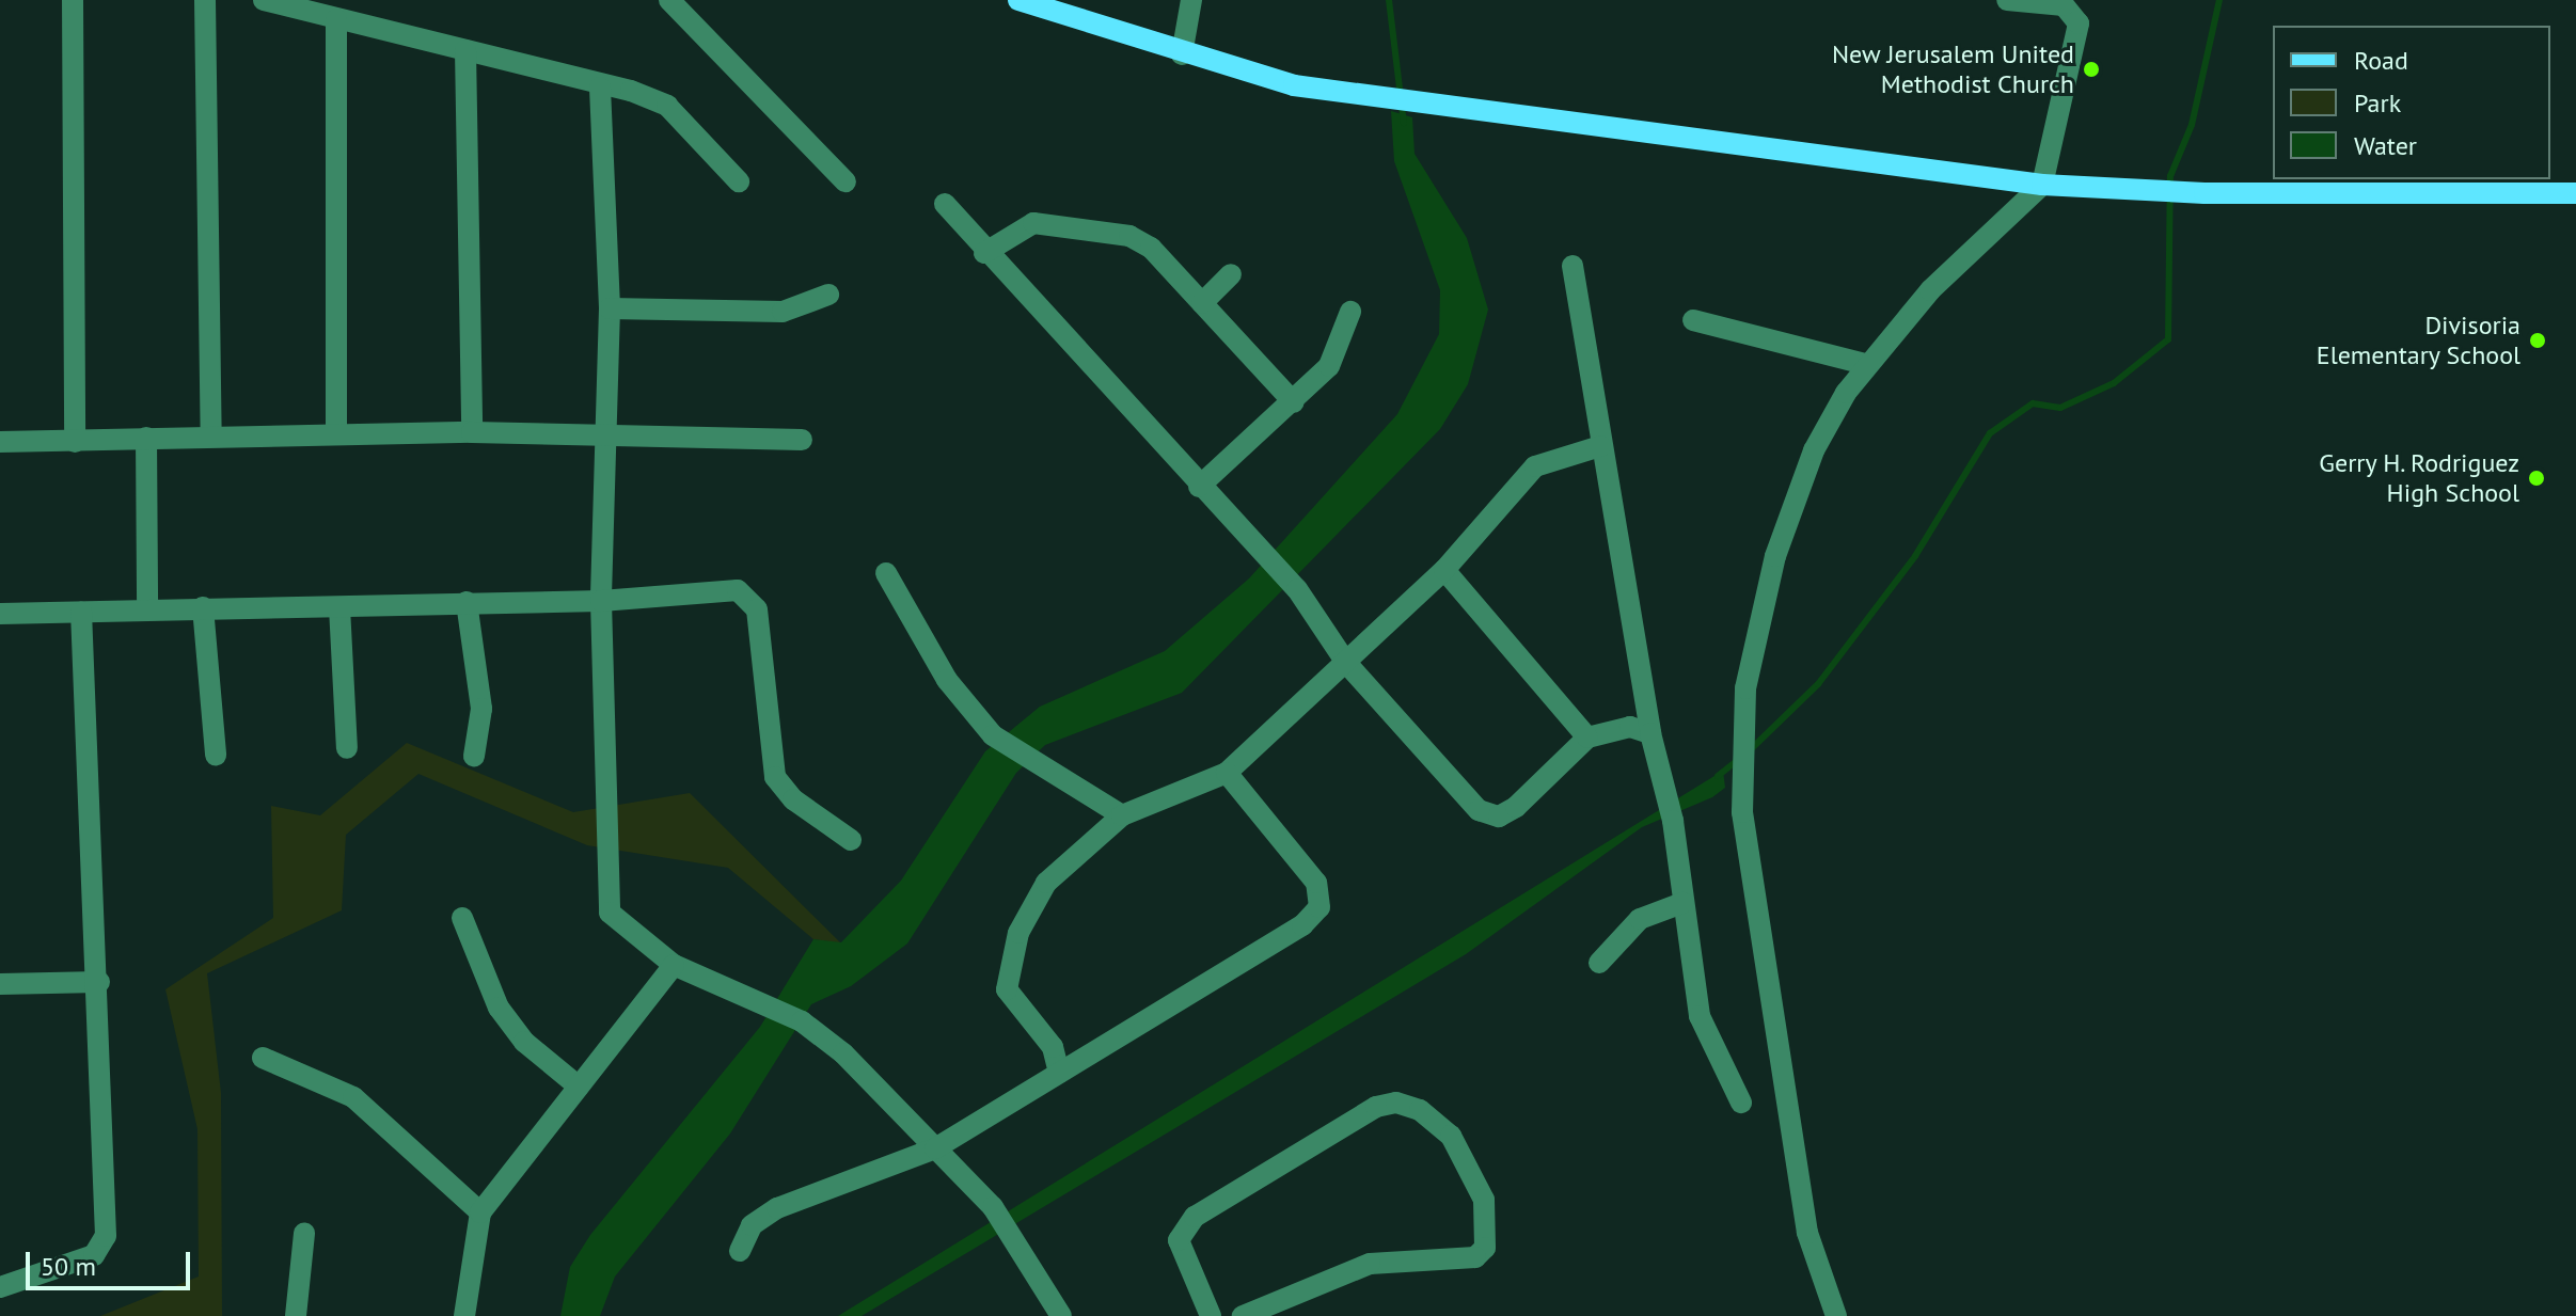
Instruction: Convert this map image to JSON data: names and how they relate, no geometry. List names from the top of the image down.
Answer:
{
  "places": ["New Jerusalem United Methodist Church", "Divisoria Elementary School", "Gerry H. Rodriguez High School"],
  "legend": ["Road", "Park", "Water"],
  "scale_bar": "50 m"
}
